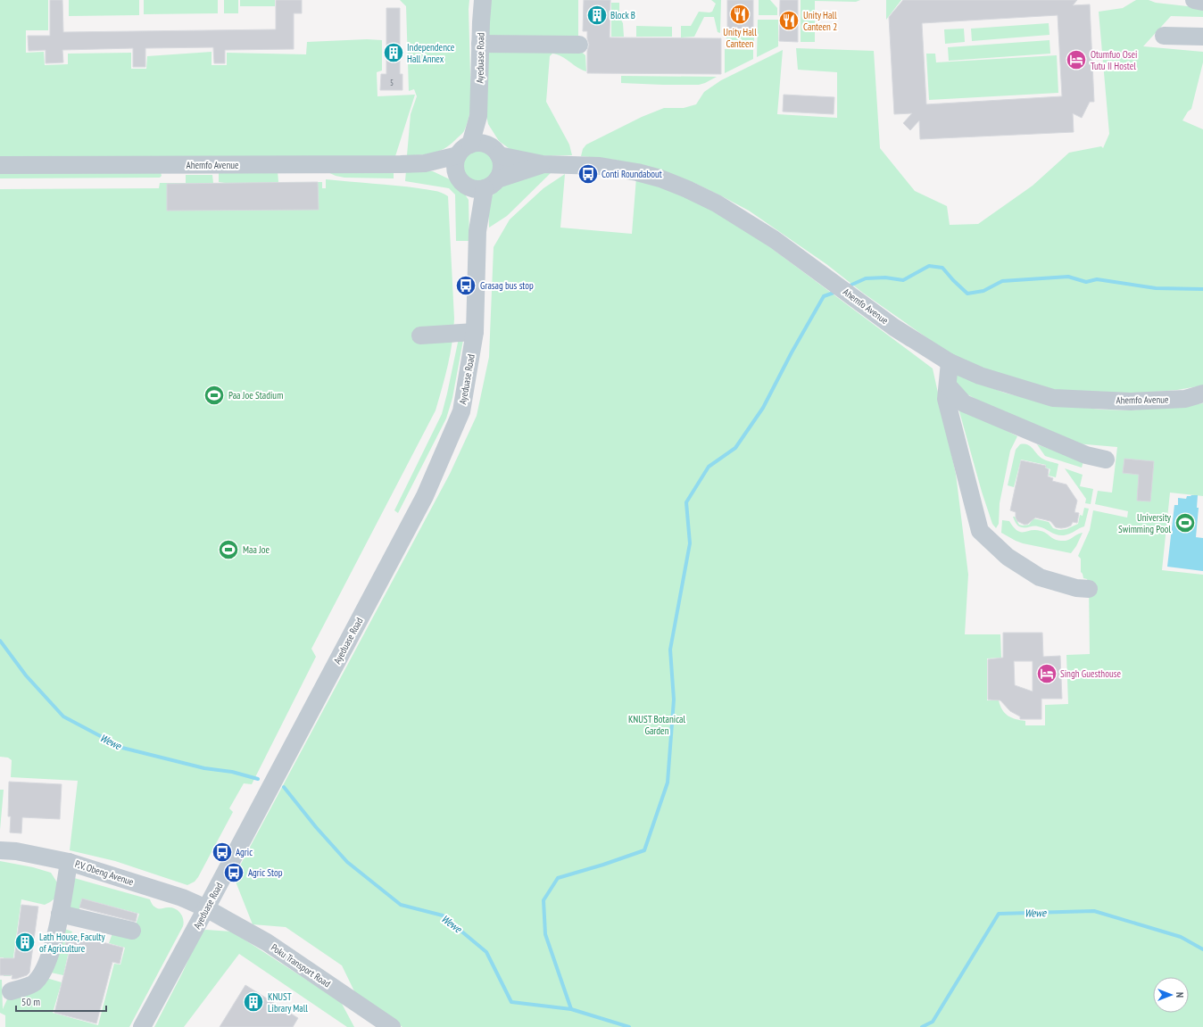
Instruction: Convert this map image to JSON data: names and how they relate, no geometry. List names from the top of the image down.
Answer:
{
  "streets": {
    "street": [
      "Ayeduase Road",
      "Ahemfo Avenue",
      "P.V. Obeng Avenue",
      "Poku Transport Road"
    ]
  },
  "crossings": [
    ["Ayeduase Road", "Ahemfo Avenue"],
    ["Ayeduase Road", "P.V. Obeng Avenue"],
    ["Ayeduase Road", "Poku Transport Road"],
    ["P.V. Obeng Avenue", "Poku Transport Road"]
  ],
  "water": ["Wewe"],
  "parks": ["KNUST Botanical Garden"],
  "places": {
    "restaurant": ["Unity Hall Canteen", "Unity Hall Canteen 2"],
    "building": [
      "Block B",
      "Independence Hall Annex",
      "Lath House, Faculty of Agriculture",
      "KNUST Library Mall"
    ],
    "hotel": ["Otumfuo Osei Tutu II Hostel", "Singh Guesthouse"],
    "bus stop": [
      "Conti Roundabout",
      "Grasag bus stop",
      "Agric",
      "Agric Stop"
    ],
    "sports": ["Paa Joe Stadium", "University Swimming Pool", "Maa Joe"]
  },
  "house_numbers": ["5"],
  "scale_bar": "50 m",
  "north": "right"
}
